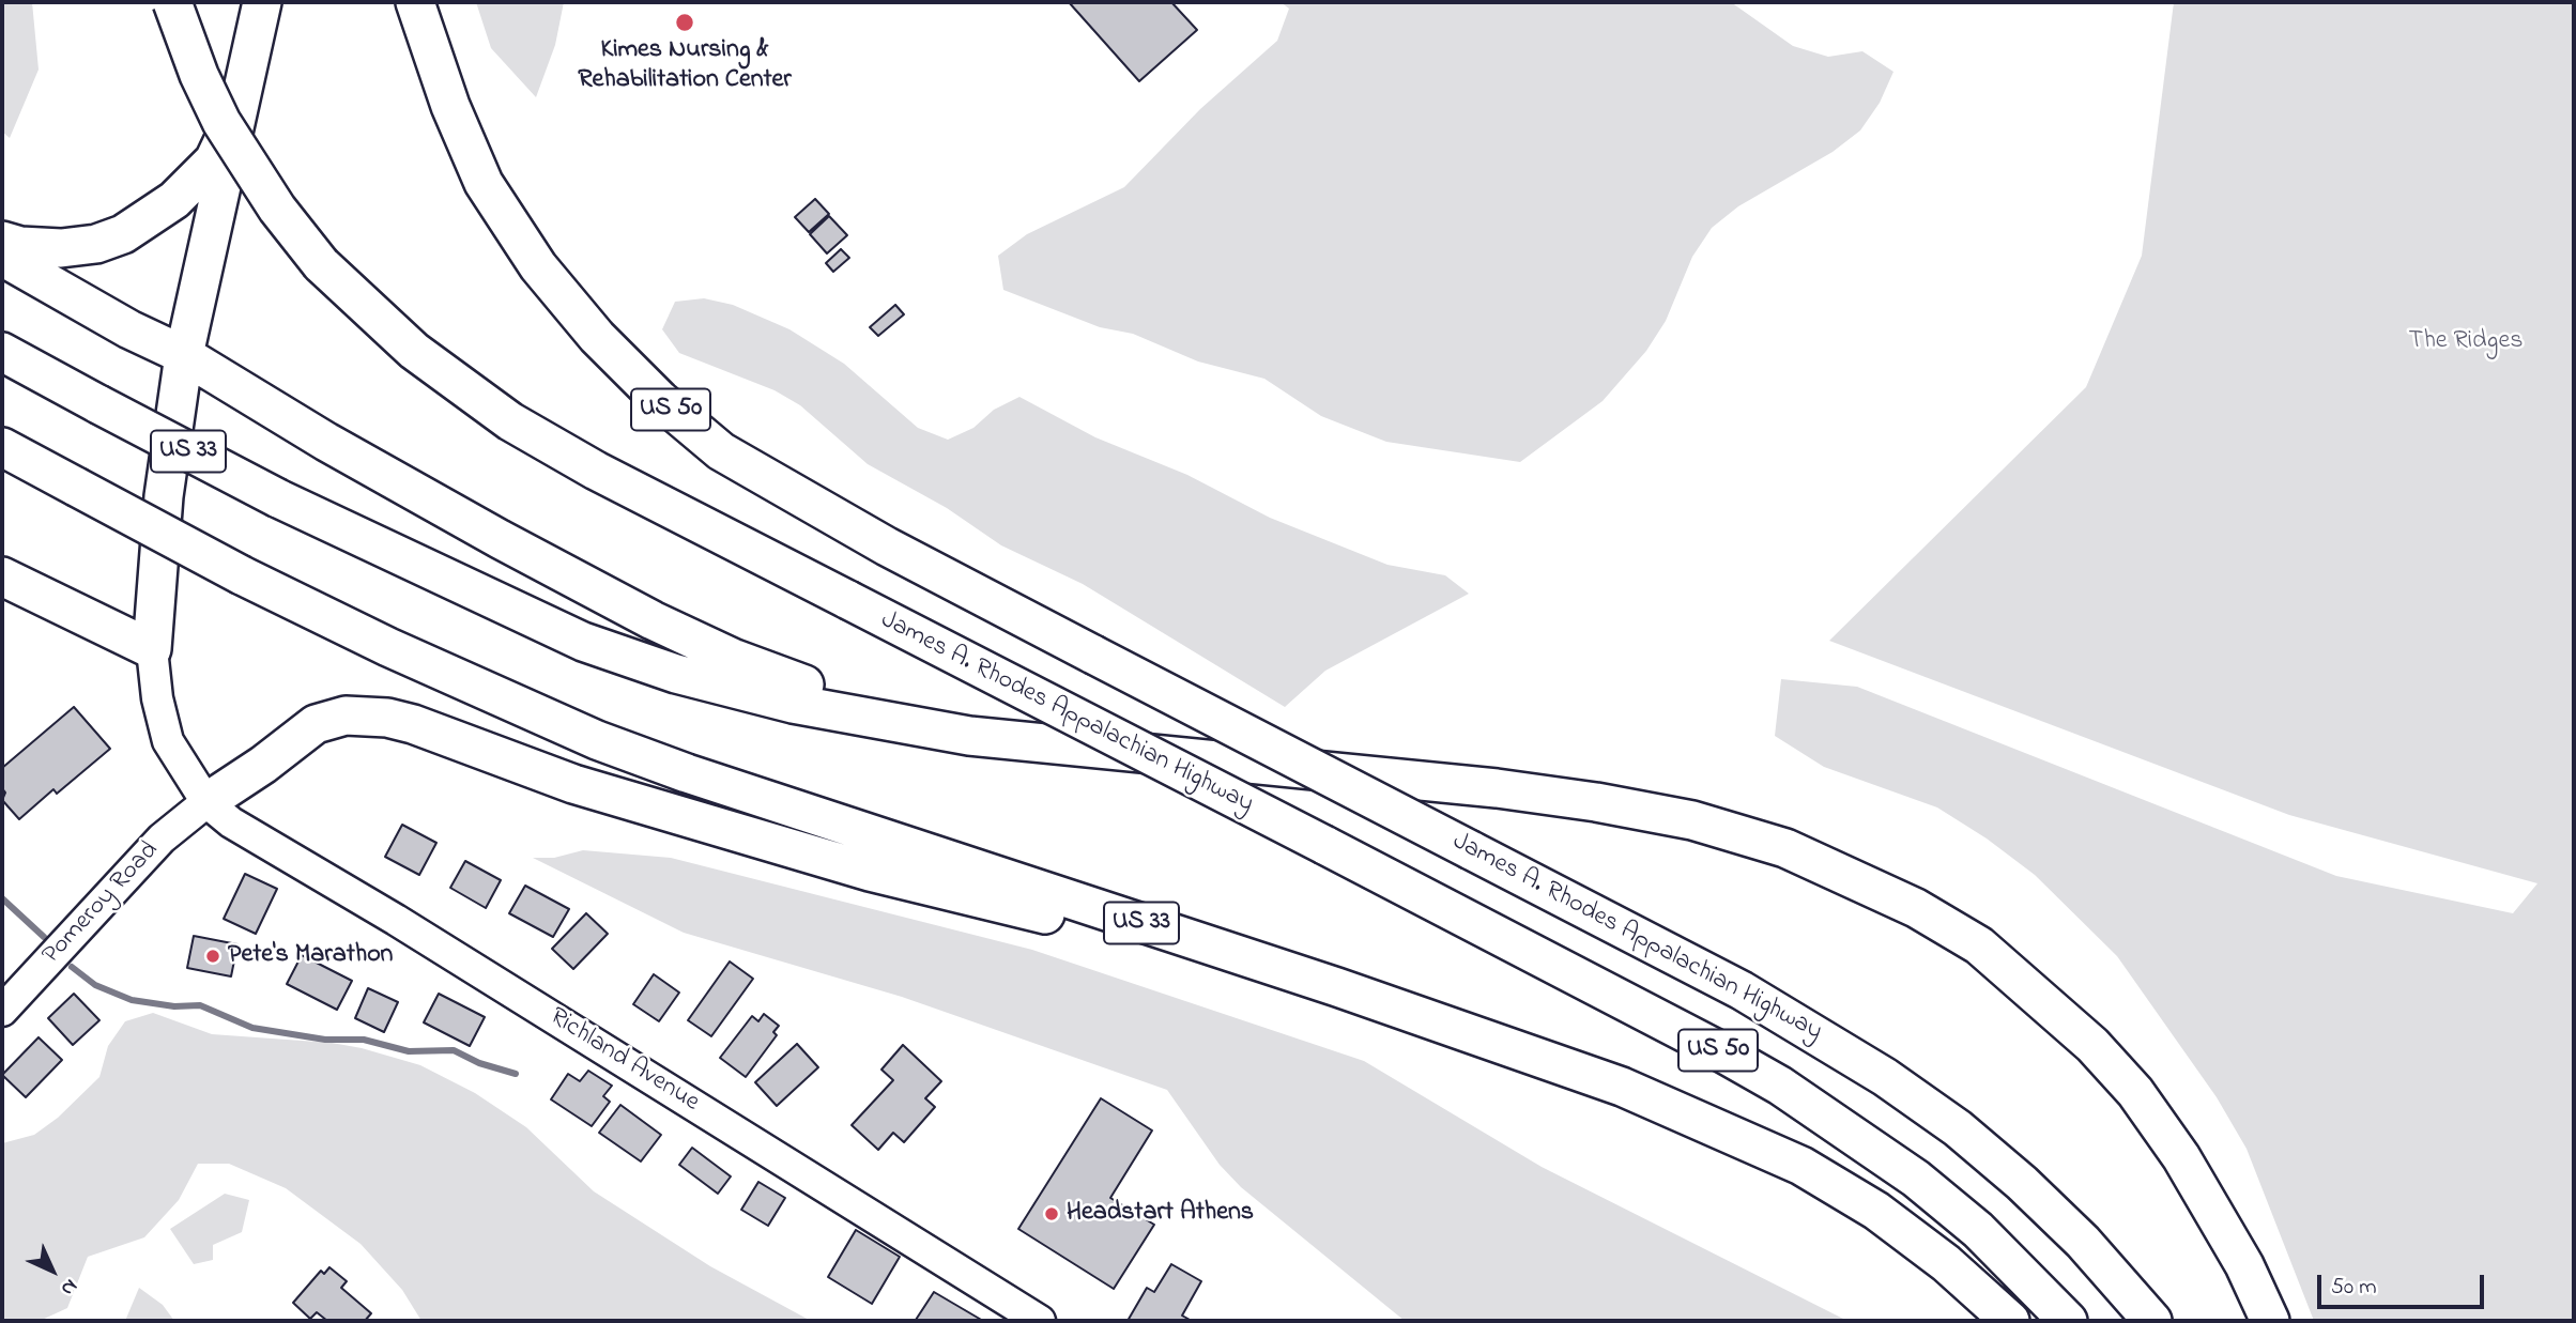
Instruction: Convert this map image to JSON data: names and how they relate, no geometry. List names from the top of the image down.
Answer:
{
  "streets": {
    "highway": ["US 50", "US 33", "James A. Rhodes Appalachian Highway"],
    "main road": ["Pomeroy Road", "Richland Avenue"]
  },
  "crossings": [
    ["Pomeroy Road", "Richland Avenue"]
  ],
  "parks": ["The Ridges"],
  "places": ["Kimes Nursing & Rehabilitation Center", "Pete's Marathon", "Headstart Athens"],
  "scale_bar": "50 m",
  "north": "bottom right"
}
